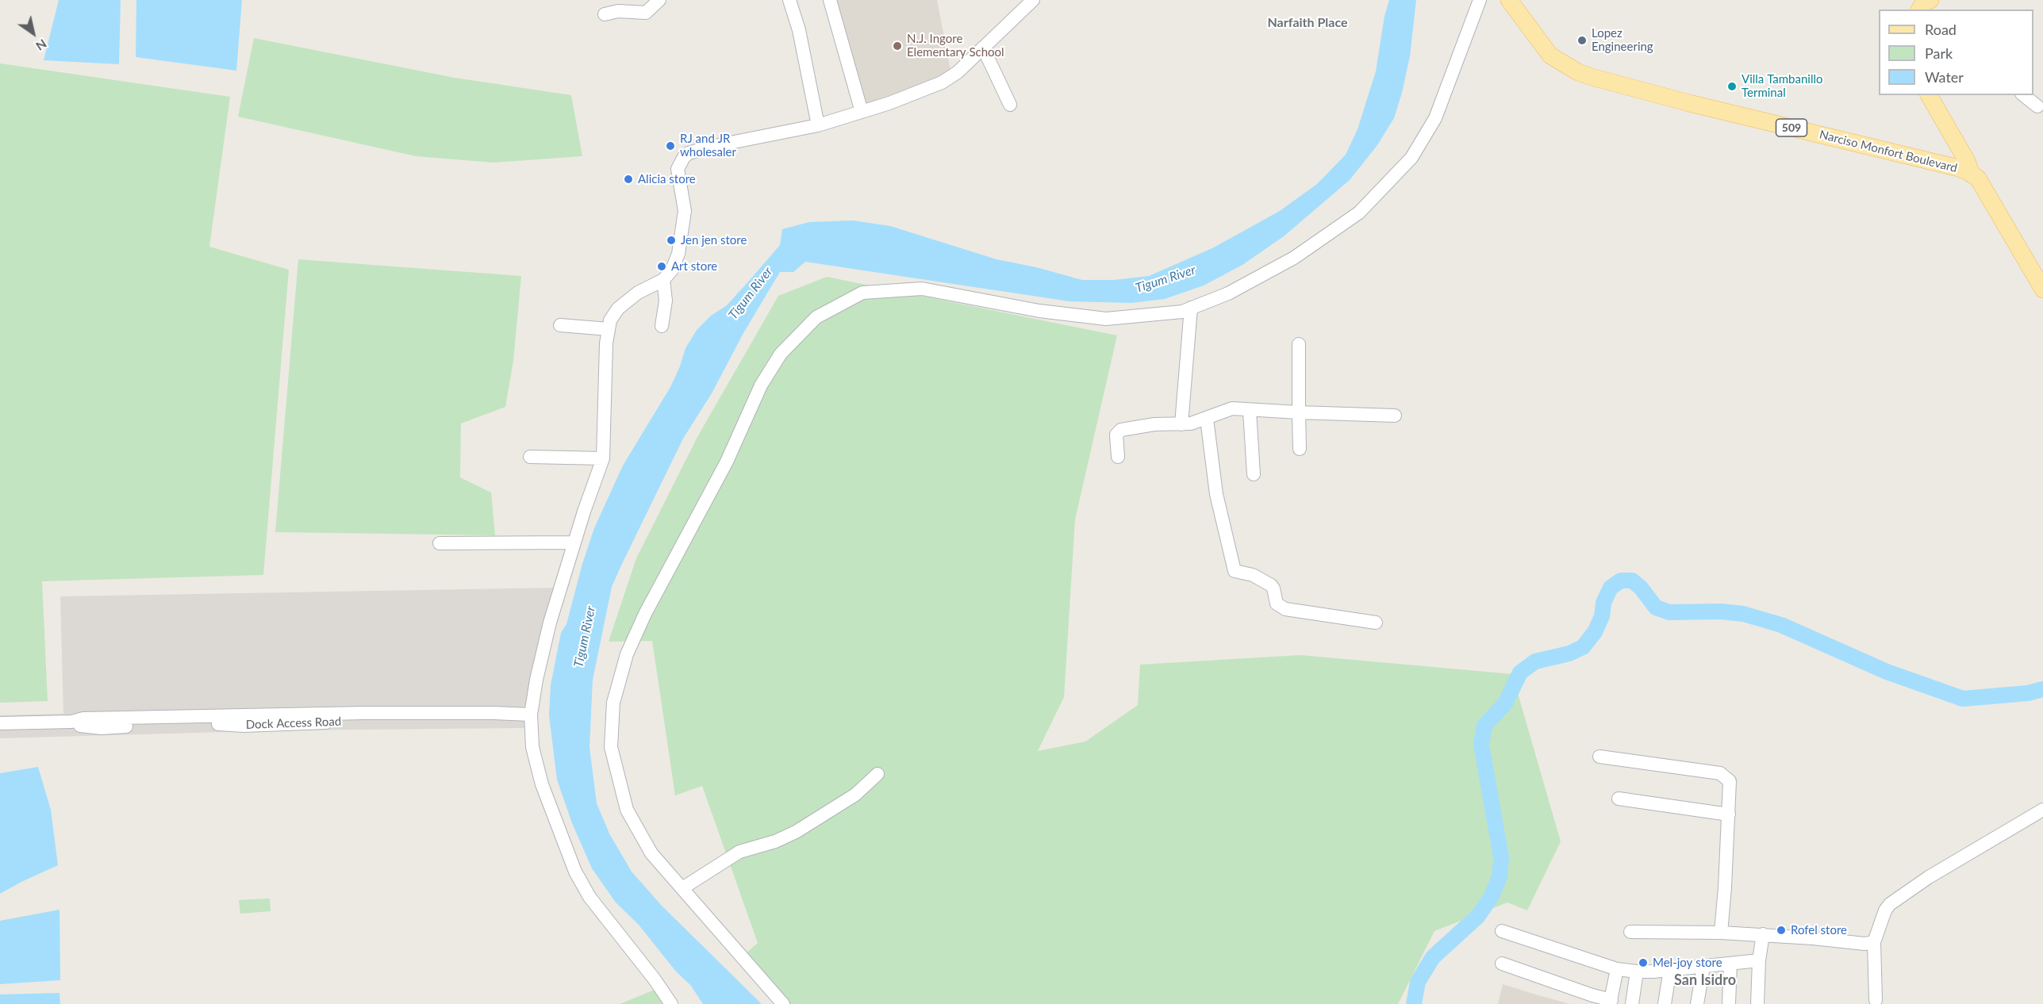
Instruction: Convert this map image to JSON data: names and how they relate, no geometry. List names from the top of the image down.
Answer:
{
  "streets": {
    "main road": ["509", "Narciso Monfort Boulevard"],
    "street": ["Dock Access Road"]
  },
  "districts": ["Narfaith Place", "San Isidro"],
  "water": ["Tigum River"],
  "places": [
    "Lopez Engineering",
    "N.J. Ingore Elementary School",
    "Villa Tambanillo Terminal",
    "RJ and JR wholesaler",
    "Alicia store",
    "Jen jen store",
    "Art store",
    "Rofel store",
    "Mel-joy store"
  ],
  "legend": ["Road", "Park", "Water"],
  "north": "bottom right"
}
